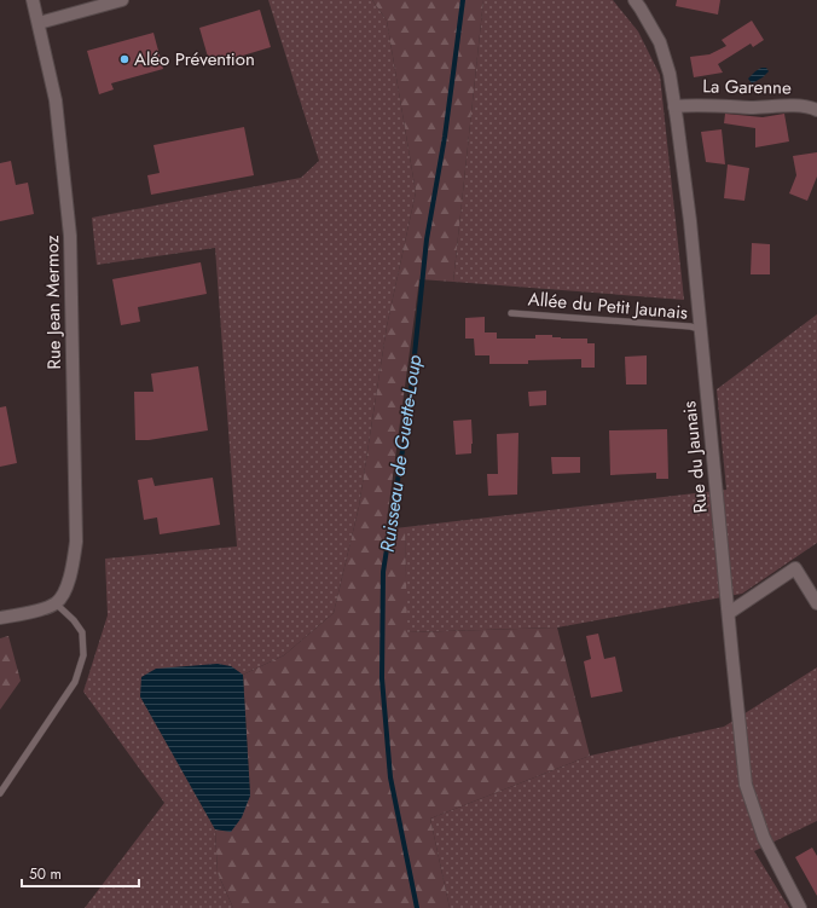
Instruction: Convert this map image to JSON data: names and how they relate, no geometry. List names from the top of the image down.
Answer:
{
  "streets": {
    "street": ["La Garenne", "Rue Jean Mermoz", "Rue du Jaunais"],
    "lane": ["Allée du Petit Jaunais"]
  },
  "crossings": [
    ["La Garenne", "Rue du Jaunais"],
    ["Allée du Petit Jaunais", "Rue du Jaunais"]
  ],
  "water": ["Ruisseau de Guette-Loup"],
  "places": ["Aléo Prévention"],
  "scale_bar": "50 m"
}
